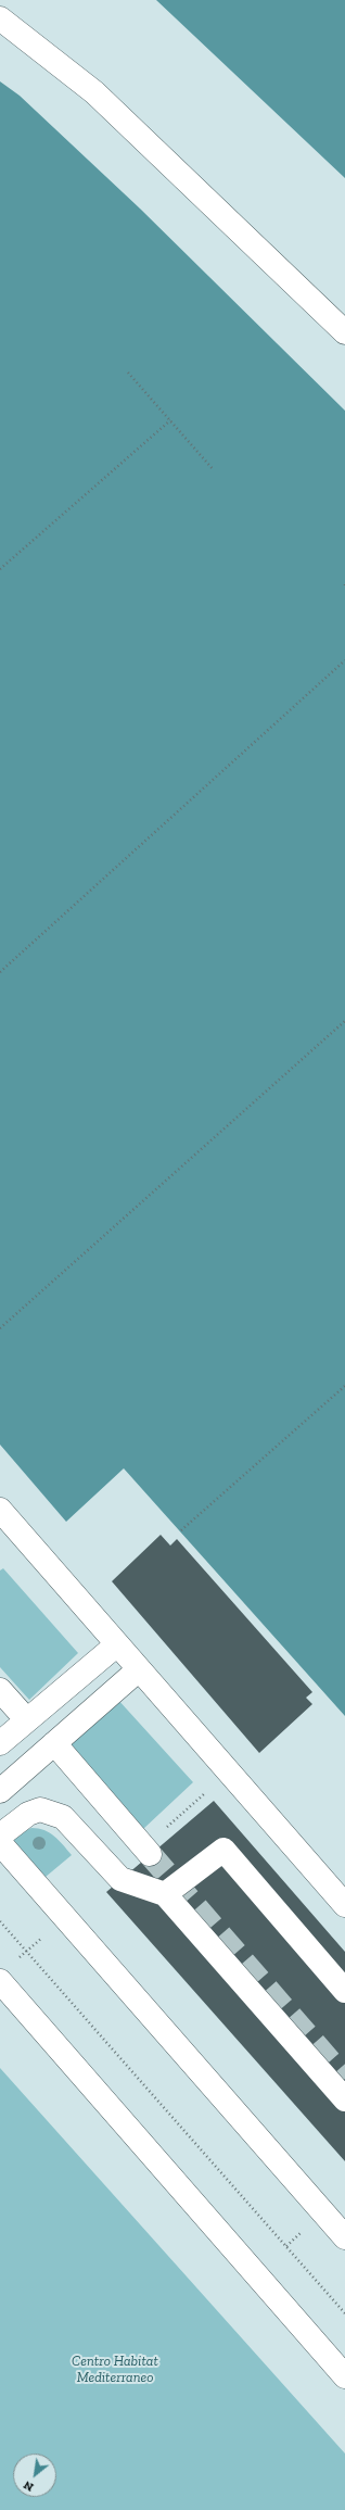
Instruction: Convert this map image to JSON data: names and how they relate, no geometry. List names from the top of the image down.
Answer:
{
  "parks": ["Centro Habitat Mediterraneo"],
  "north": "bottom left"
}
